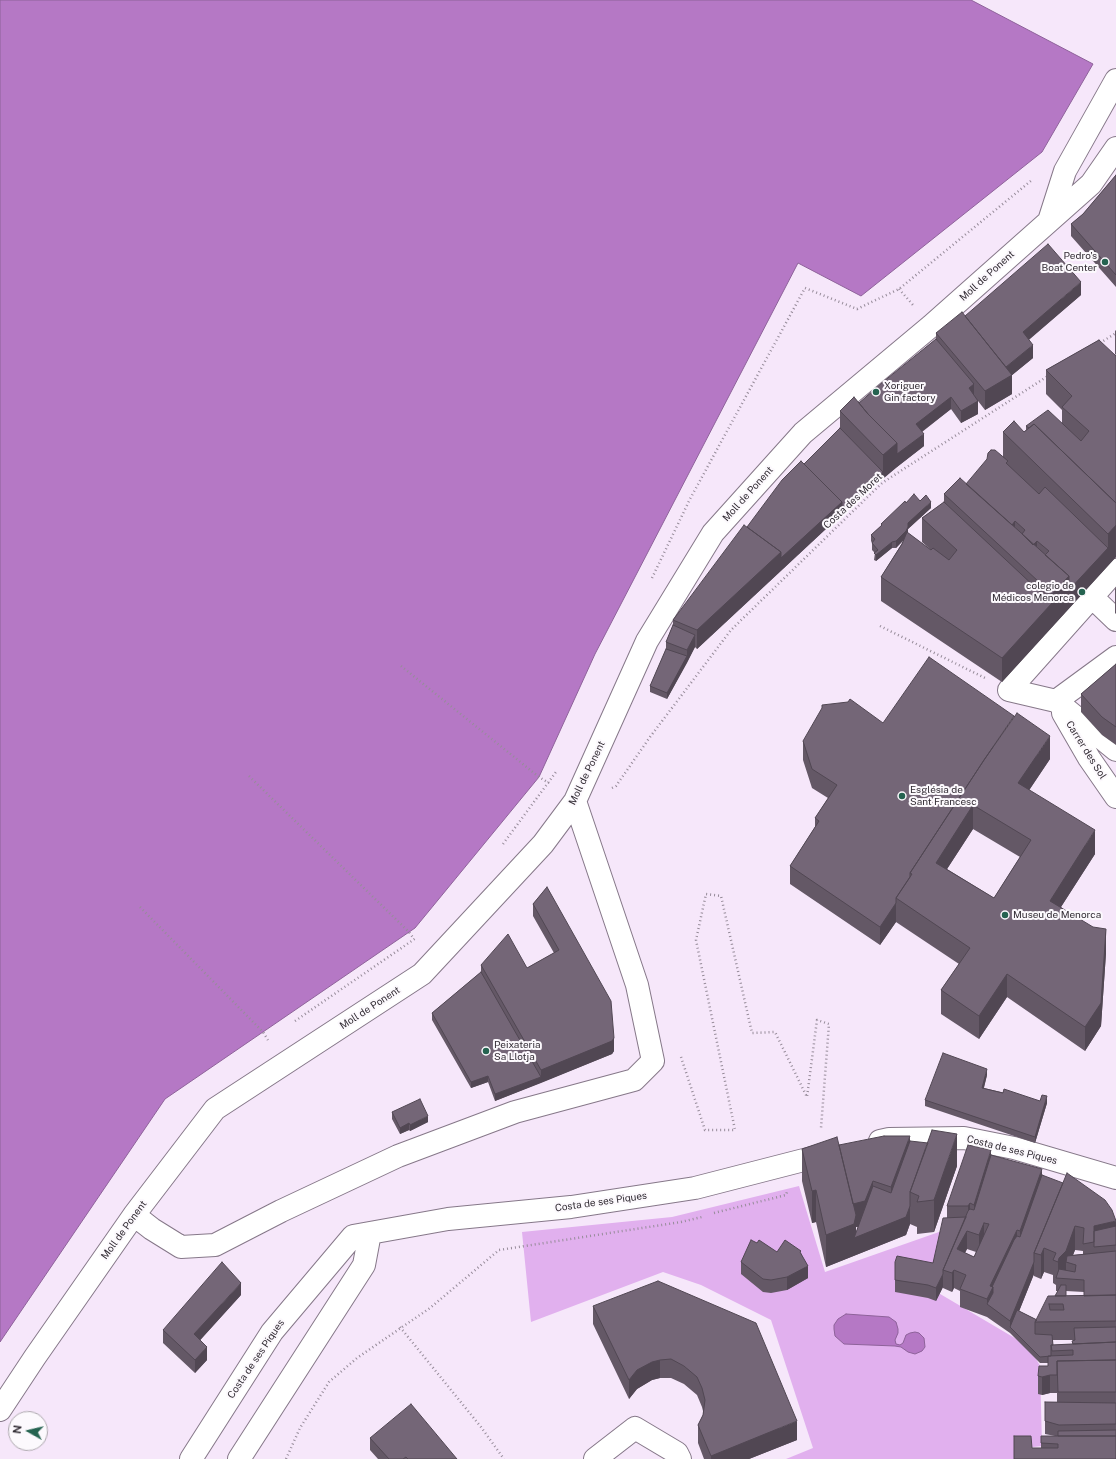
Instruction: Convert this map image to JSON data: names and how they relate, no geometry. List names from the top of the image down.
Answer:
{
  "streets": {
    "street": ["Moll de Ponent", "Carrer des Sol", "Costa de ses Piques"],
    "path": ["Costa des Moret"]
  },
  "places": [
    "Pedro's Boat Center",
    "Xoriguer Gin factory",
    "colegio de Médicos Menorca",
    "Església de Sant Francesc",
    "Museu de Menorca",
    "Peixateria Sa Llotja"
  ],
  "north": "left"
}
